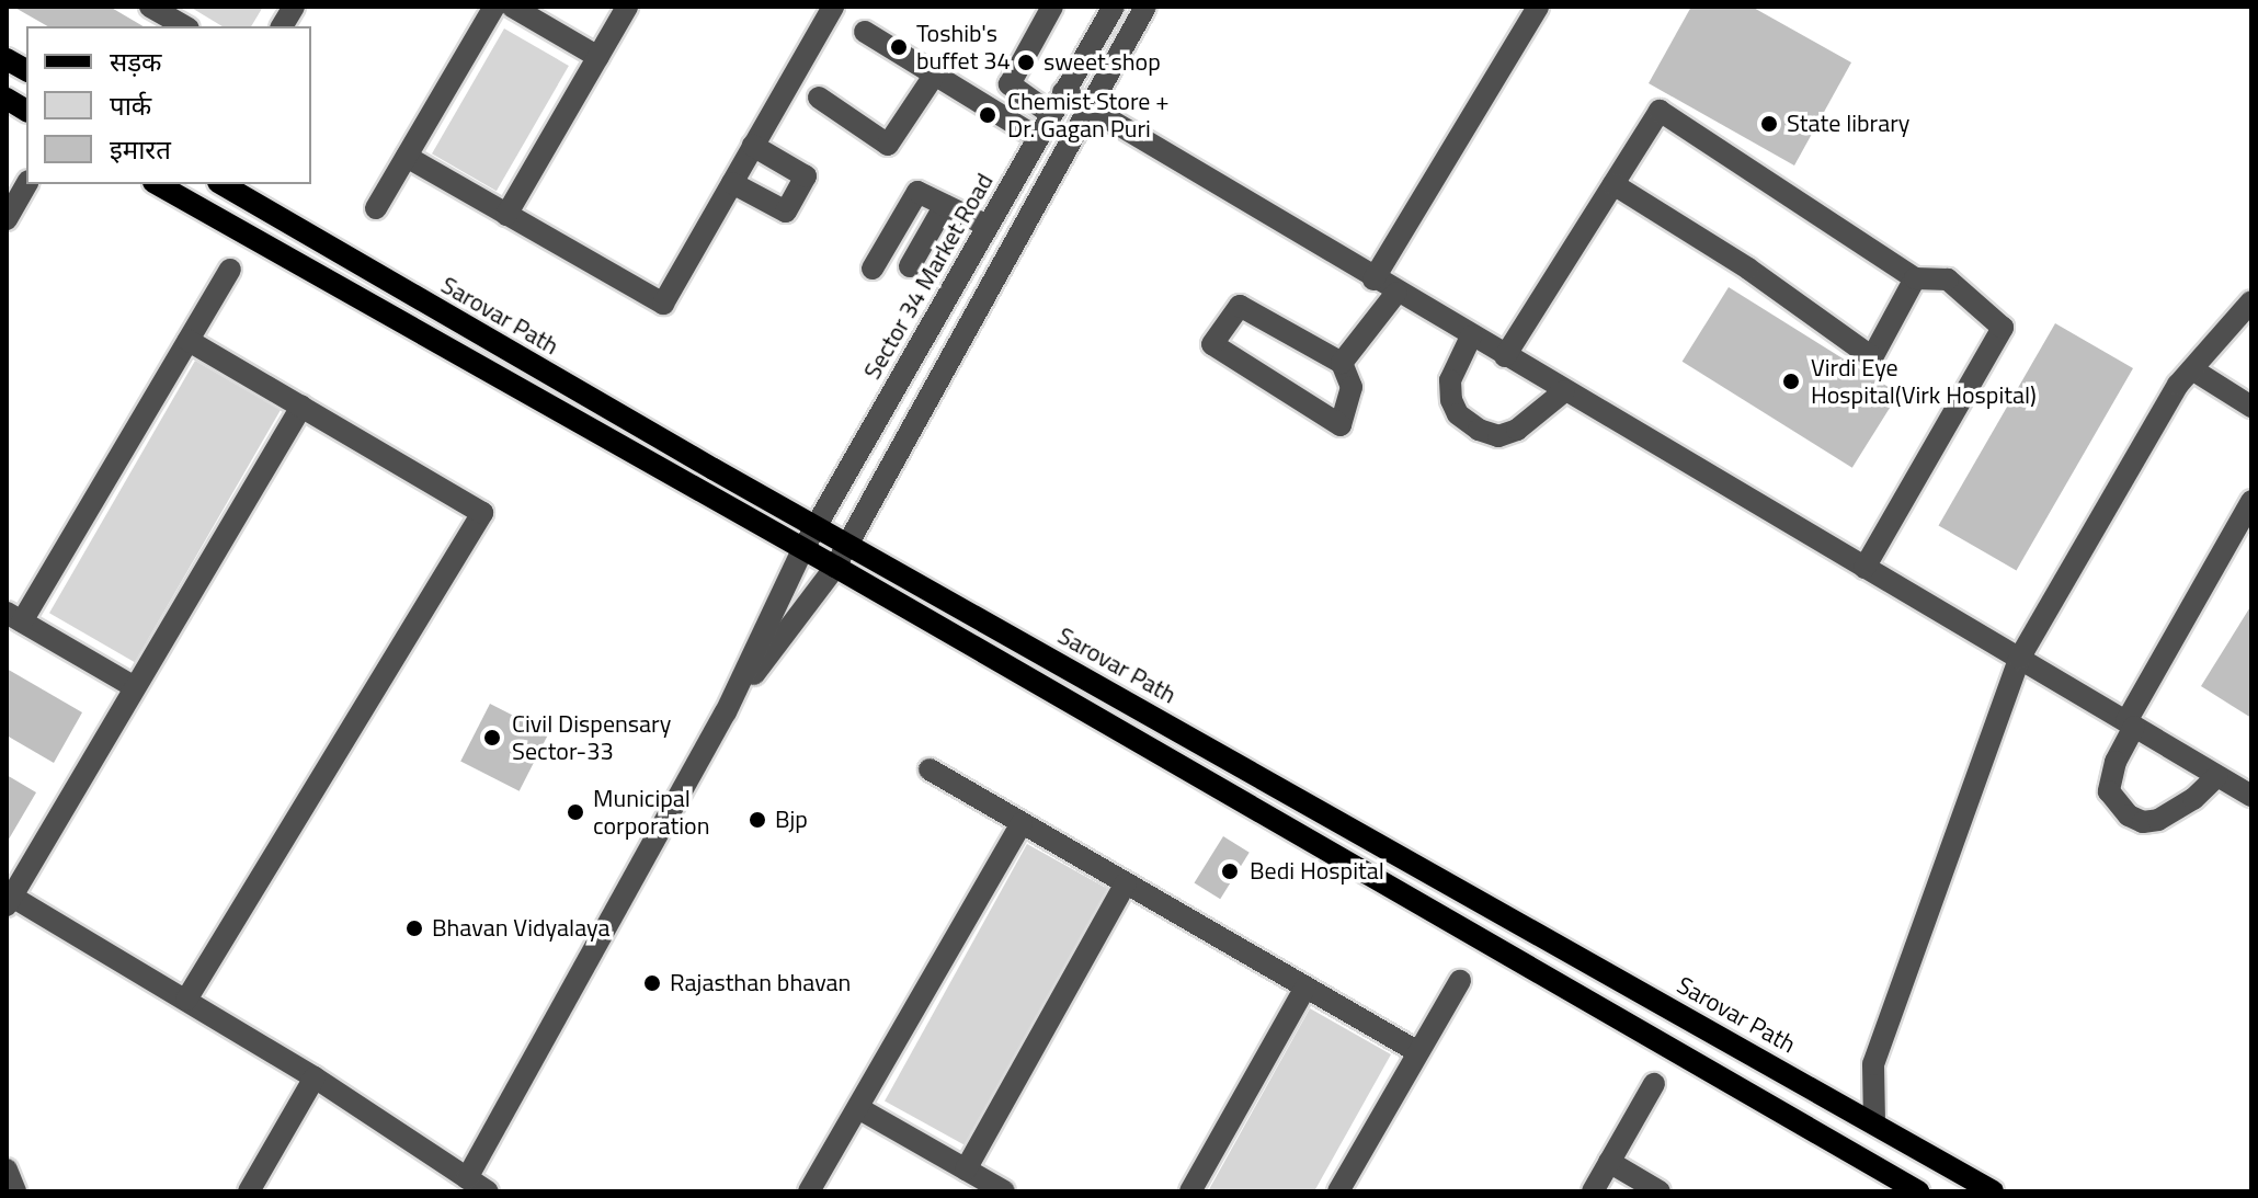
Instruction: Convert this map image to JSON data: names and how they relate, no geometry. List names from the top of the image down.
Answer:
{
  "streets": {
    "main road": ["Sarovar Path"],
    "street": ["Sector 34 Market Road"]
  },
  "crossings": [
    ["Sector 34 Market Road", "Sarovar Path"]
  ],
  "places": [
    "Toshib's buffet 34",
    "sweet shop",
    "Chemist Store + Dr. Gagan Puri",
    "State library",
    "Virdi Eye Hospital(Virk Hospital)",
    "Civil Dispensary Sector-33",
    "Municipal corporation",
    "Bjp",
    "Bedi Hospital",
    "Bhavan Vidyalaya",
    "Rajasthan bhavan"
  ],
  "legend": ["सड़क", "पार्क", "इमारत"]
}
